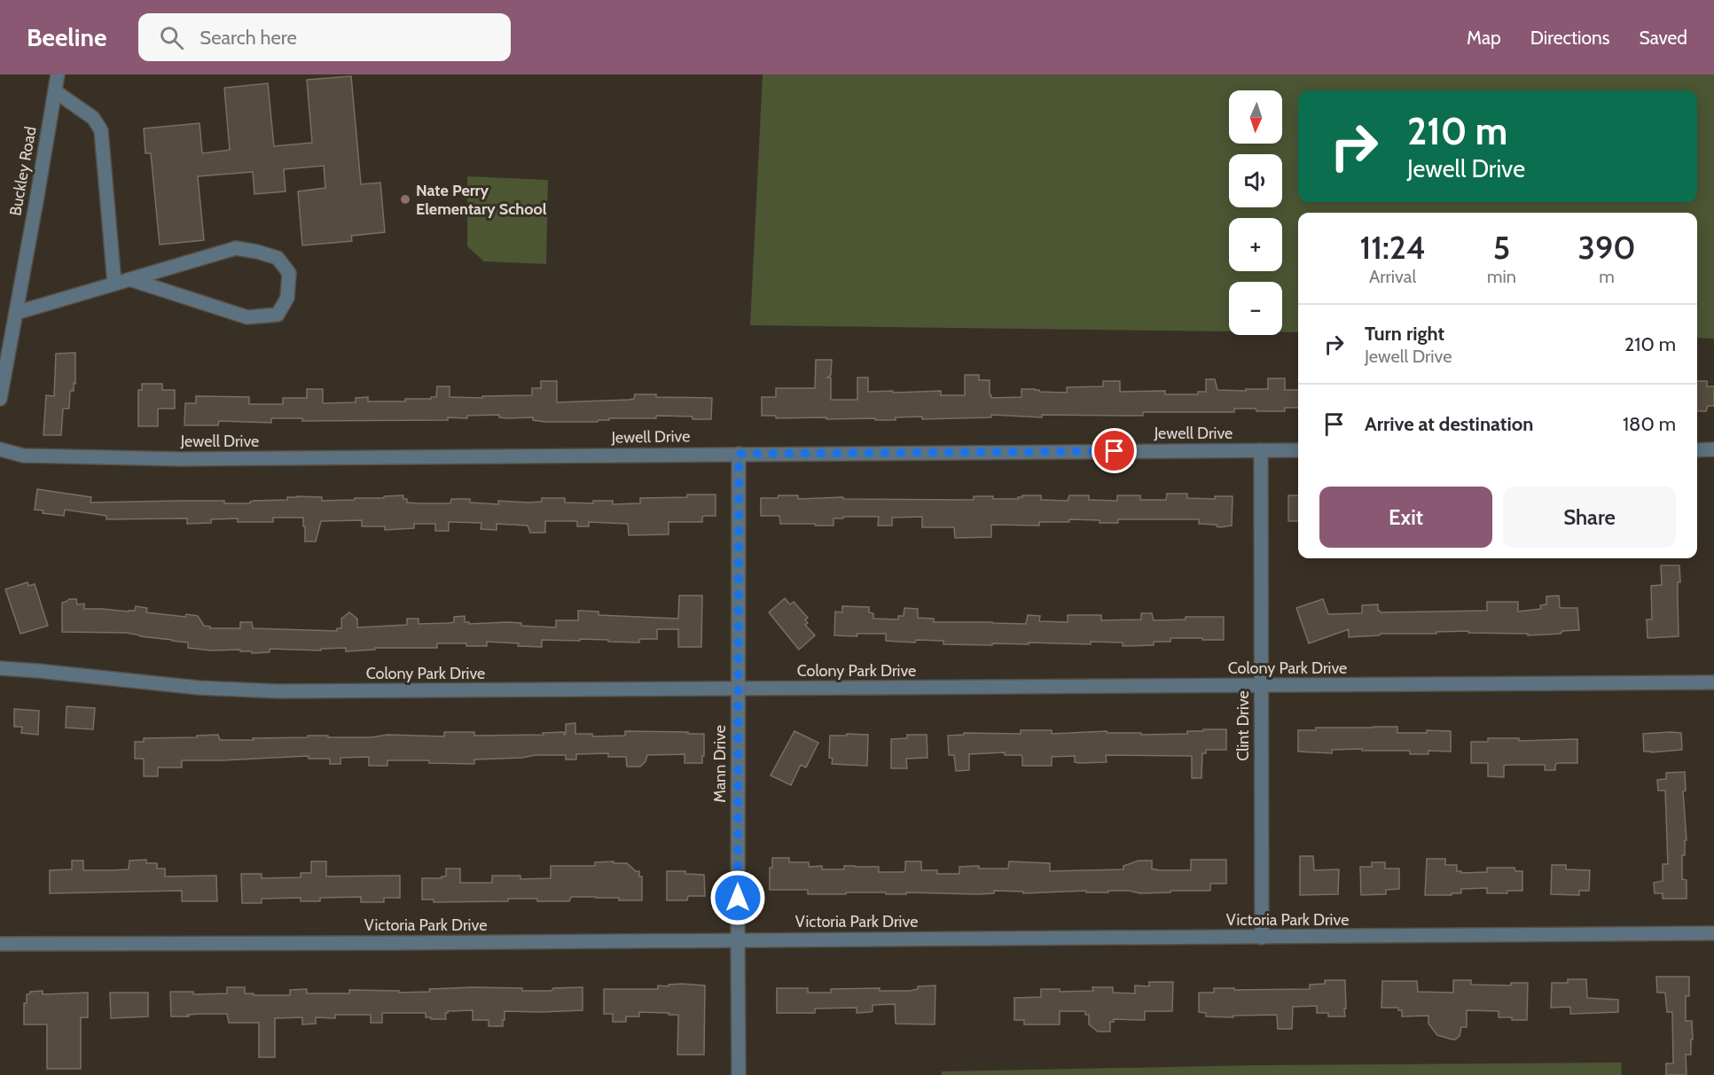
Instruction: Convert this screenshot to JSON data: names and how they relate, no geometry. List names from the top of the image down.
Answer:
{
  "streets": {
    "street": [
      "Buckley Road",
      "Jewell Drive",
      "Colony Park Drive",
      "Clint Drive",
      "Mann Drive",
      "Victoria Park Drive"
    ]
  },
  "crossings": [
    ["Jewell Drive", "Clint Drive"],
    ["Jewell Drive", "Mann Drive"],
    ["Colony Park Drive", "Clint Drive"],
    ["Colony Park Drive", "Mann Drive"],
    ["Clint Drive", "Victoria Park Drive"],
    ["Mann Drive", "Victoria Park Drive"]
  ],
  "places": ["Nate Perry Elementary School"],
  "north": "bottom",
  "page": {
    "header": "Beeline",
    "search": "Search here",
    "nav": ["Map", "Directions", "Saved"],
    "map_buttons": ["+", "−"],
    "turn": ["210 m", "Jewell Drive"],
    "eta": [
      "11:24",
      "Arrival",
      "5",
      "min",
      "390",
      "m"
    ],
    "list": [
      {
        "name": "Turn right",
        "note": "Jewell Drive",
        "value": "210 m"
      },
      {
        "name": "Arrive at destination",
        "value": "180 m"
      }
    ],
    "buttons": ["Exit", "Share"]
  }
}
